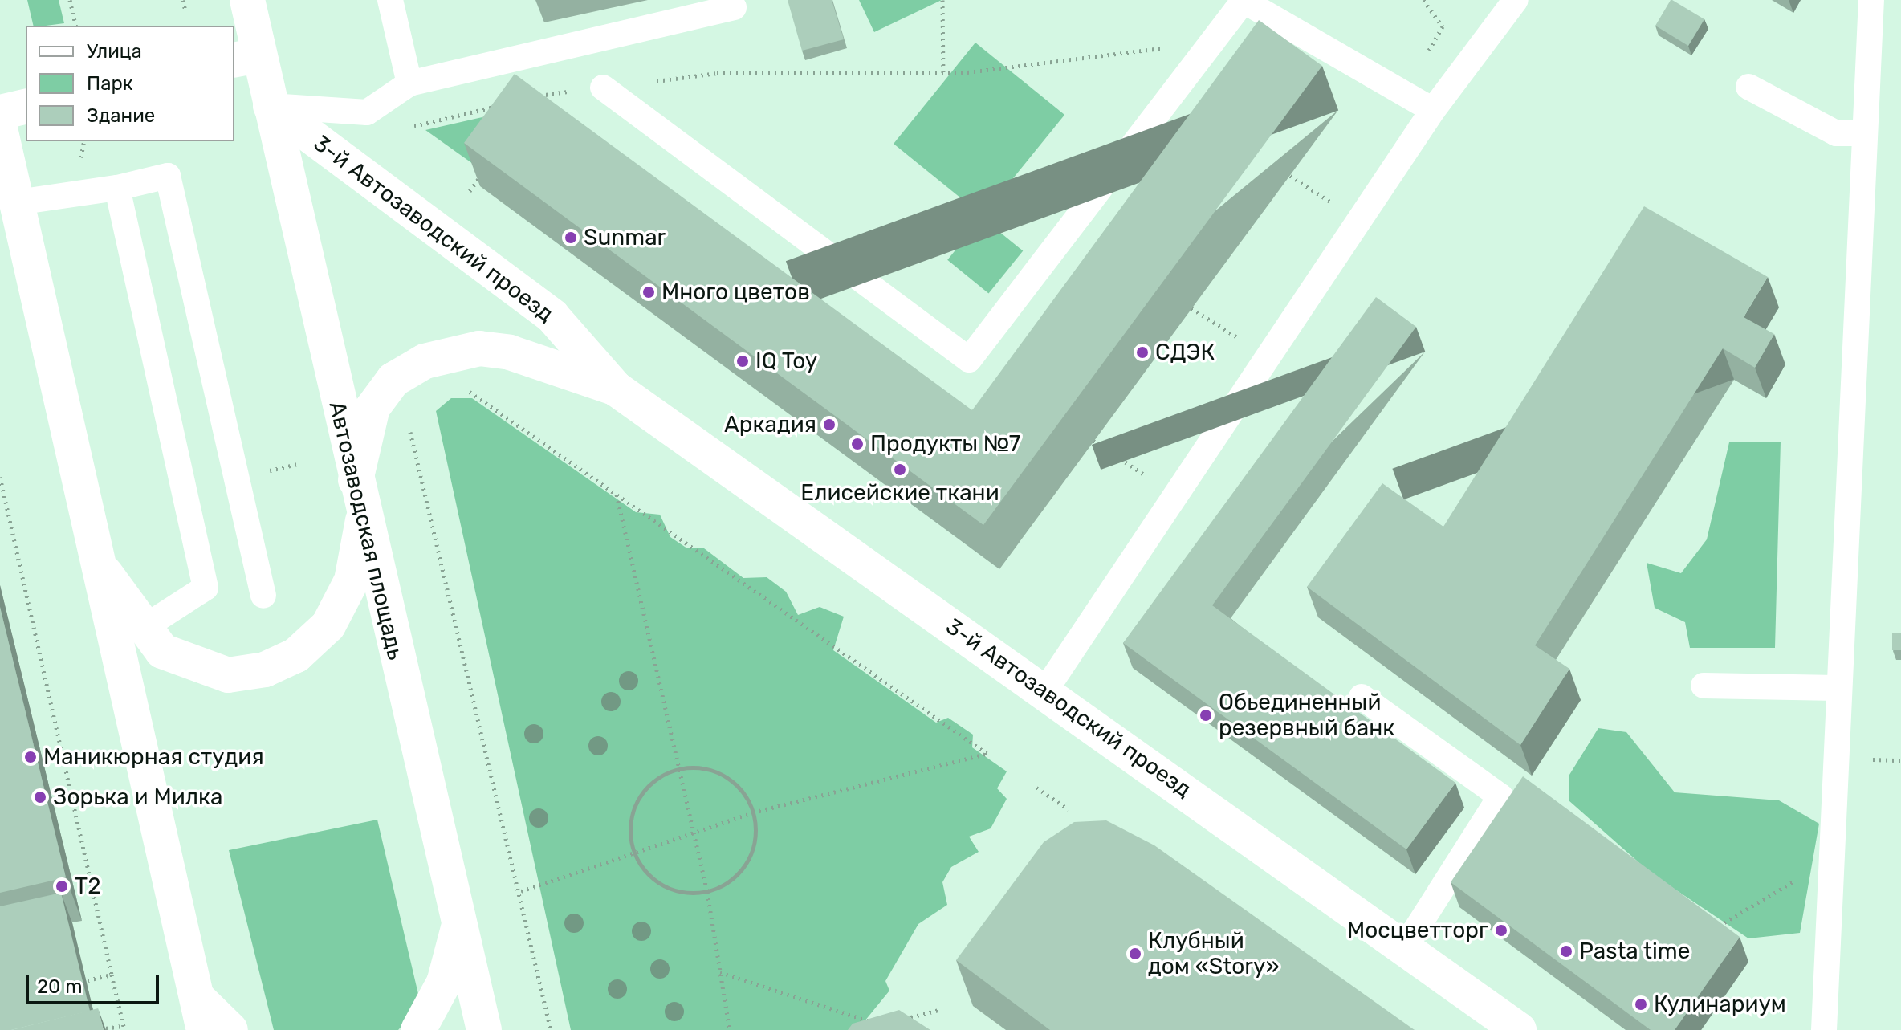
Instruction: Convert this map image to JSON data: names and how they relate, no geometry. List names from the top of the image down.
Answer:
{
  "streets": {
    "street": ["3-й Автозаводский проезд", "Автозаводская площадь"]
  },
  "crossings": [
    ["3-й Автозаводский проезд", "Автозаводская площадь"]
  ],
  "places": [
    "Sunmar",
    "Много цветов",
    "СДЭК",
    "IQ Toy",
    "Аркадия",
    "Продукты №7",
    "Елисейские ткани",
    "Обьединенный резервный банк",
    "Маникюрная студия",
    "Зорька и Милка",
    "T2",
    "Мосцветторг",
    "Pasta time",
    "Клубный дом «Story»",
    "Кулинариум"
  ],
  "legend": ["Улица", "Парк", "Здание"],
  "scale_bar": "20 m"
}
